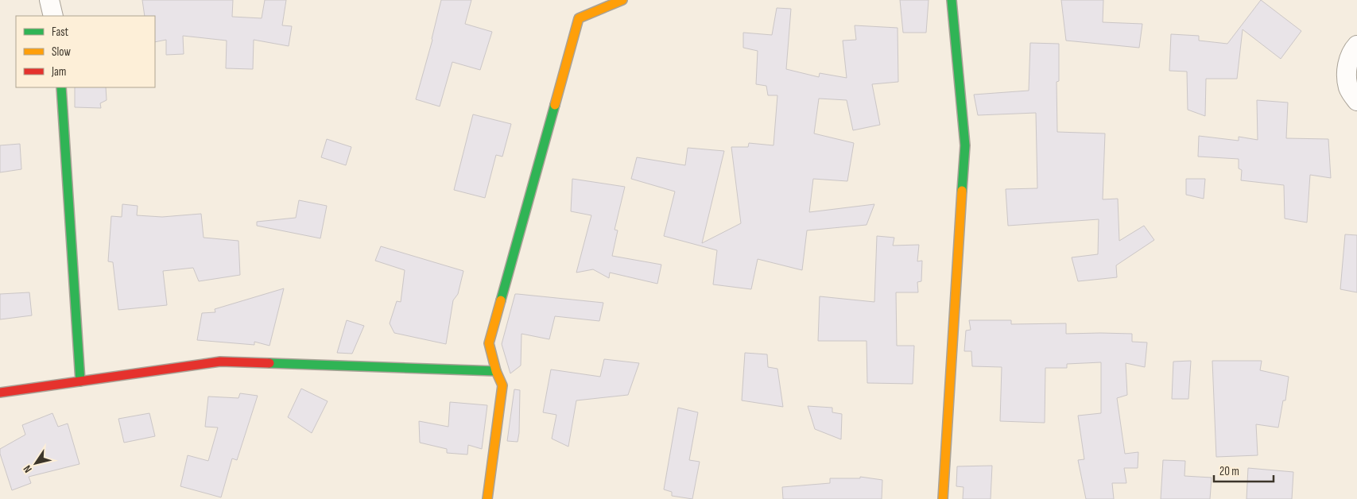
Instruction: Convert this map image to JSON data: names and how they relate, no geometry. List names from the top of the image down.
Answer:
{
  "legend": ["Fast", "Slow", "Jam"],
  "scale_bar": "20 m",
  "north": "bottom left"
}
